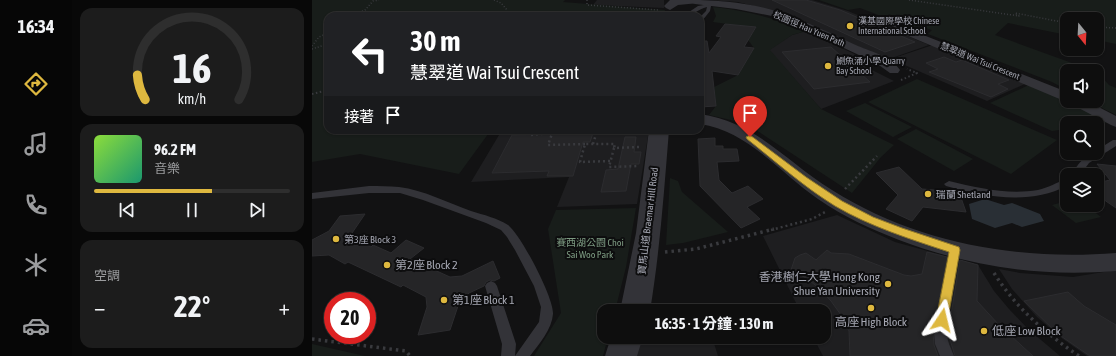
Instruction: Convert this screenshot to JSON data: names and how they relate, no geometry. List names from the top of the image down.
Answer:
{
  "streets": {
    "street": ["校園徑 Hau Yuen Path", "慧翠道 Wai Tsui Crescent", "寶馬山道 Braemar Hill Road"]
  },
  "parks": ["賽西湖公園 Choi Sai Woo Park"],
  "places": [
    "漢基國際學校 Chinese International School",
    "鰂魚涌小學 Quarry Bay School",
    "瑞蘭 Shetland",
    "第3座 Block 3",
    "第2座 Block 2",
    "香港樹仁大學 Hong Kong Shue Yan University",
    "第1座 Block 1",
    "高座 High Block",
    "低座 Low Block"
  ],
  "north": "bottom",
  "page": {
    "tabs": "16:34",
    "turn": ["30 m", "慧翠道 Wai Tsui Crescent"],
    "then": "接著",
    "song": ["96.2 FM", "音樂"],
    "tile": "空調",
    "heat": ["−", "22°", "+"],
    "limit": "20",
    "trip": "16:35 · 1 分鐘 · 130 m",
    "gauge": ["16", "km/h"]
  }
}
